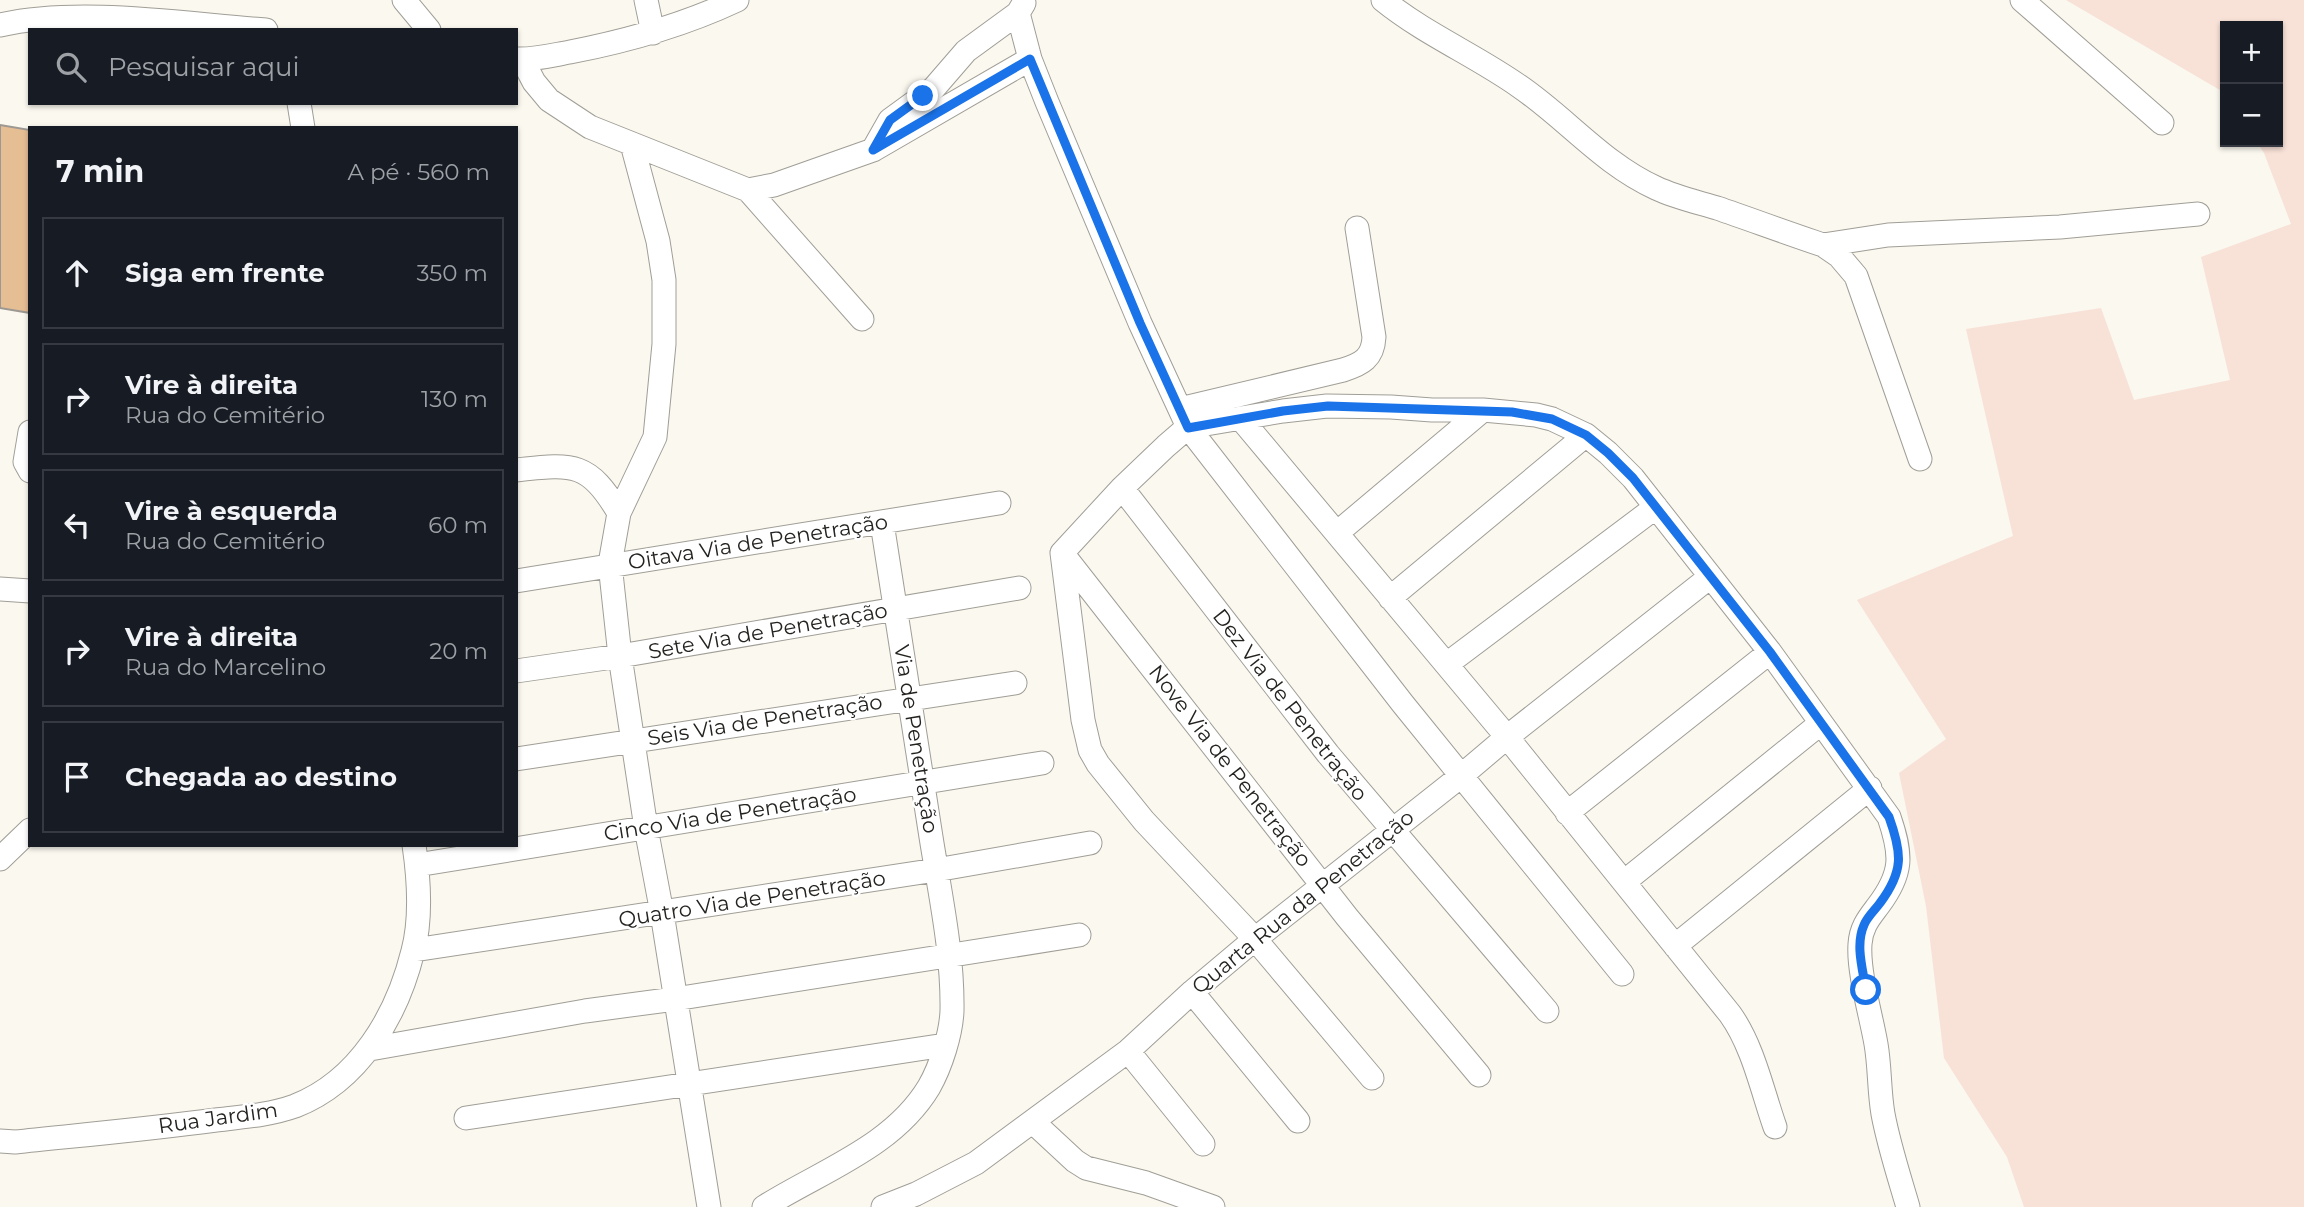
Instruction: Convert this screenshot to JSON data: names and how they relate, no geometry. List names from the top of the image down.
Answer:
{
  "streets": {
    "street": [
      "Oitava Via de Penetração",
      "Sete Via de Penetração",
      "Dez Via de Penetração",
      "Seis Via de Penetração",
      "Via de Penetração",
      "Nove Via de Penetração",
      "Cinco Via de Penetração",
      "Quatro Via de Penetração",
      "Quarta Rua da Penetração",
      "Rua Jardim"
    ]
  },
  "crossings": [
    ["Oitava Via de Penetração", "Via de Penetração"],
    ["Sete Via de Penetração", "Via de Penetração"],
    ["Dez Via de Penetração", "Quarta Rua da Penetração"],
    ["Seis Via de Penetração", "Via de Penetração"],
    ["Via de Penetração", "Cinco Via de Penetração"],
    ["Via de Penetração", "Quatro Via de Penetração"],
    ["Nove Via de Penetração", "Quarta Rua da Penetração"],
    ["Cinco Via de Penetração", "Rua Jardim"],
    ["Quatro Via de Penetração", "Rua Jardim"]
  ],
  "page": {
    "map_buttons": ["+", "−"],
    "search": "Pesquisar aqui",
    "heading": ["7 min", "A pé · 560 m"],
    "list": [
      ["Siga em frente", "350 m"],
      ["Vire à direita", "Rua do Cemitério", "130 m"],
      ["Vire à esquerda", "Rua do Cemitério", "60 m"],
      ["Vire à direita", "Rua do Marcelino", "20 m"],
      "Chegada ao destino"
    ]
  }
}
